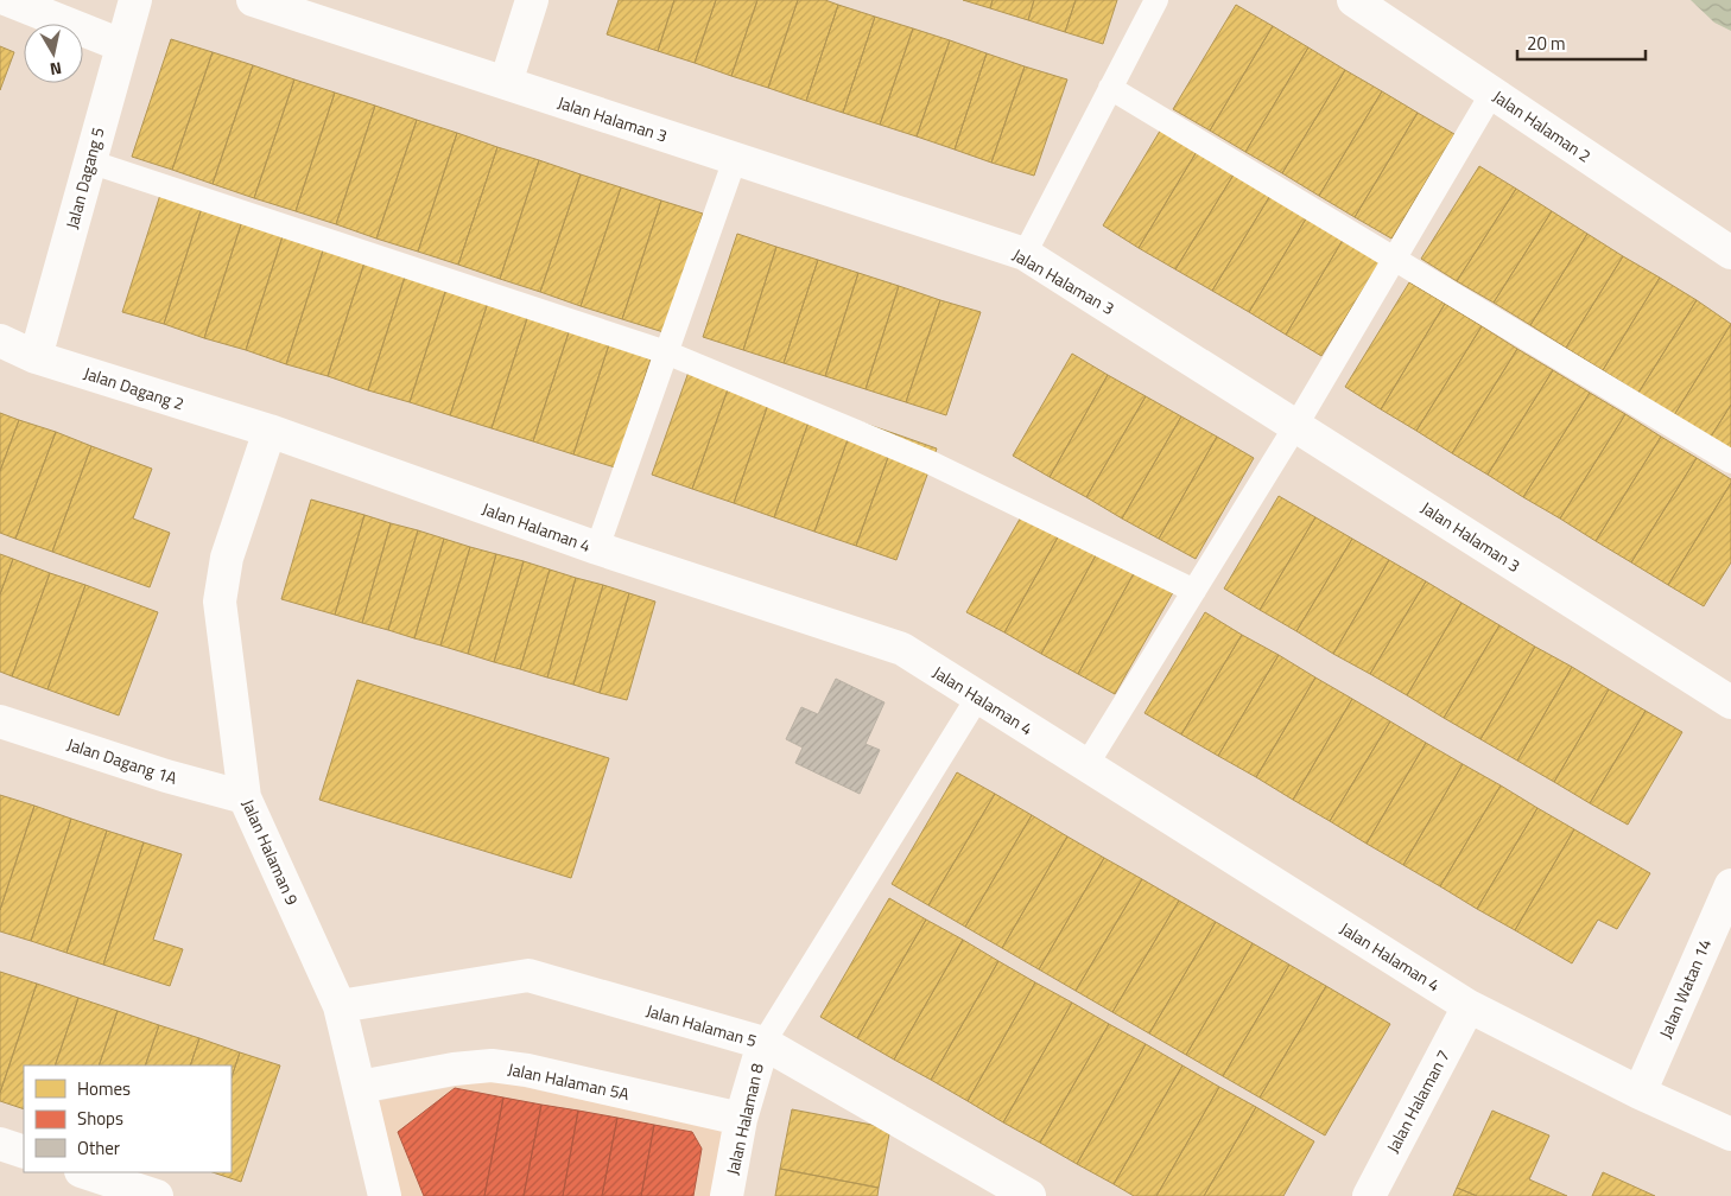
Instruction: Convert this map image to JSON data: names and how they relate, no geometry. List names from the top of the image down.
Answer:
{
  "streets": {
    "street": [
      "Jalan Halaman 3",
      "Jalan Halaman 2",
      "Jalan Dagang 5",
      "Jalan Dagang 2",
      "Jalan Halaman 4",
      "Jalan Dagang 1A",
      "Jalan Halaman 9",
      "Jalan Watan 14",
      "Jalan Halaman 5",
      "Jalan Halaman 5A",
      "Jalan Halaman 7",
      "Jalan Halaman 8"
    ]
  },
  "crossings": [
    ["Jalan Dagang 5", "Jalan Dagang 2"],
    ["Jalan Dagang 2", "Jalan Halaman 4"],
    ["Jalan Dagang 2", "Jalan Halaman 9"],
    ["Jalan Halaman 4", "Jalan Halaman 9"],
    ["Jalan Halaman 4", "Jalan Watan 14"],
    ["Jalan Halaman 4", "Jalan Halaman 7"],
    ["Jalan Dagang 1A", "Jalan Halaman 9"],
    ["Jalan Halaman 9", "Jalan Halaman 5"],
    ["Jalan Halaman 9", "Jalan Halaman 5A"],
    ["Jalan Halaman 5", "Jalan Halaman 8"],
    ["Jalan Halaman 5A", "Jalan Halaman 8"]
  ],
  "legend": ["Homes", "Shops", "Other"],
  "scale_bar": "20 m",
  "north": "bottom"
}
